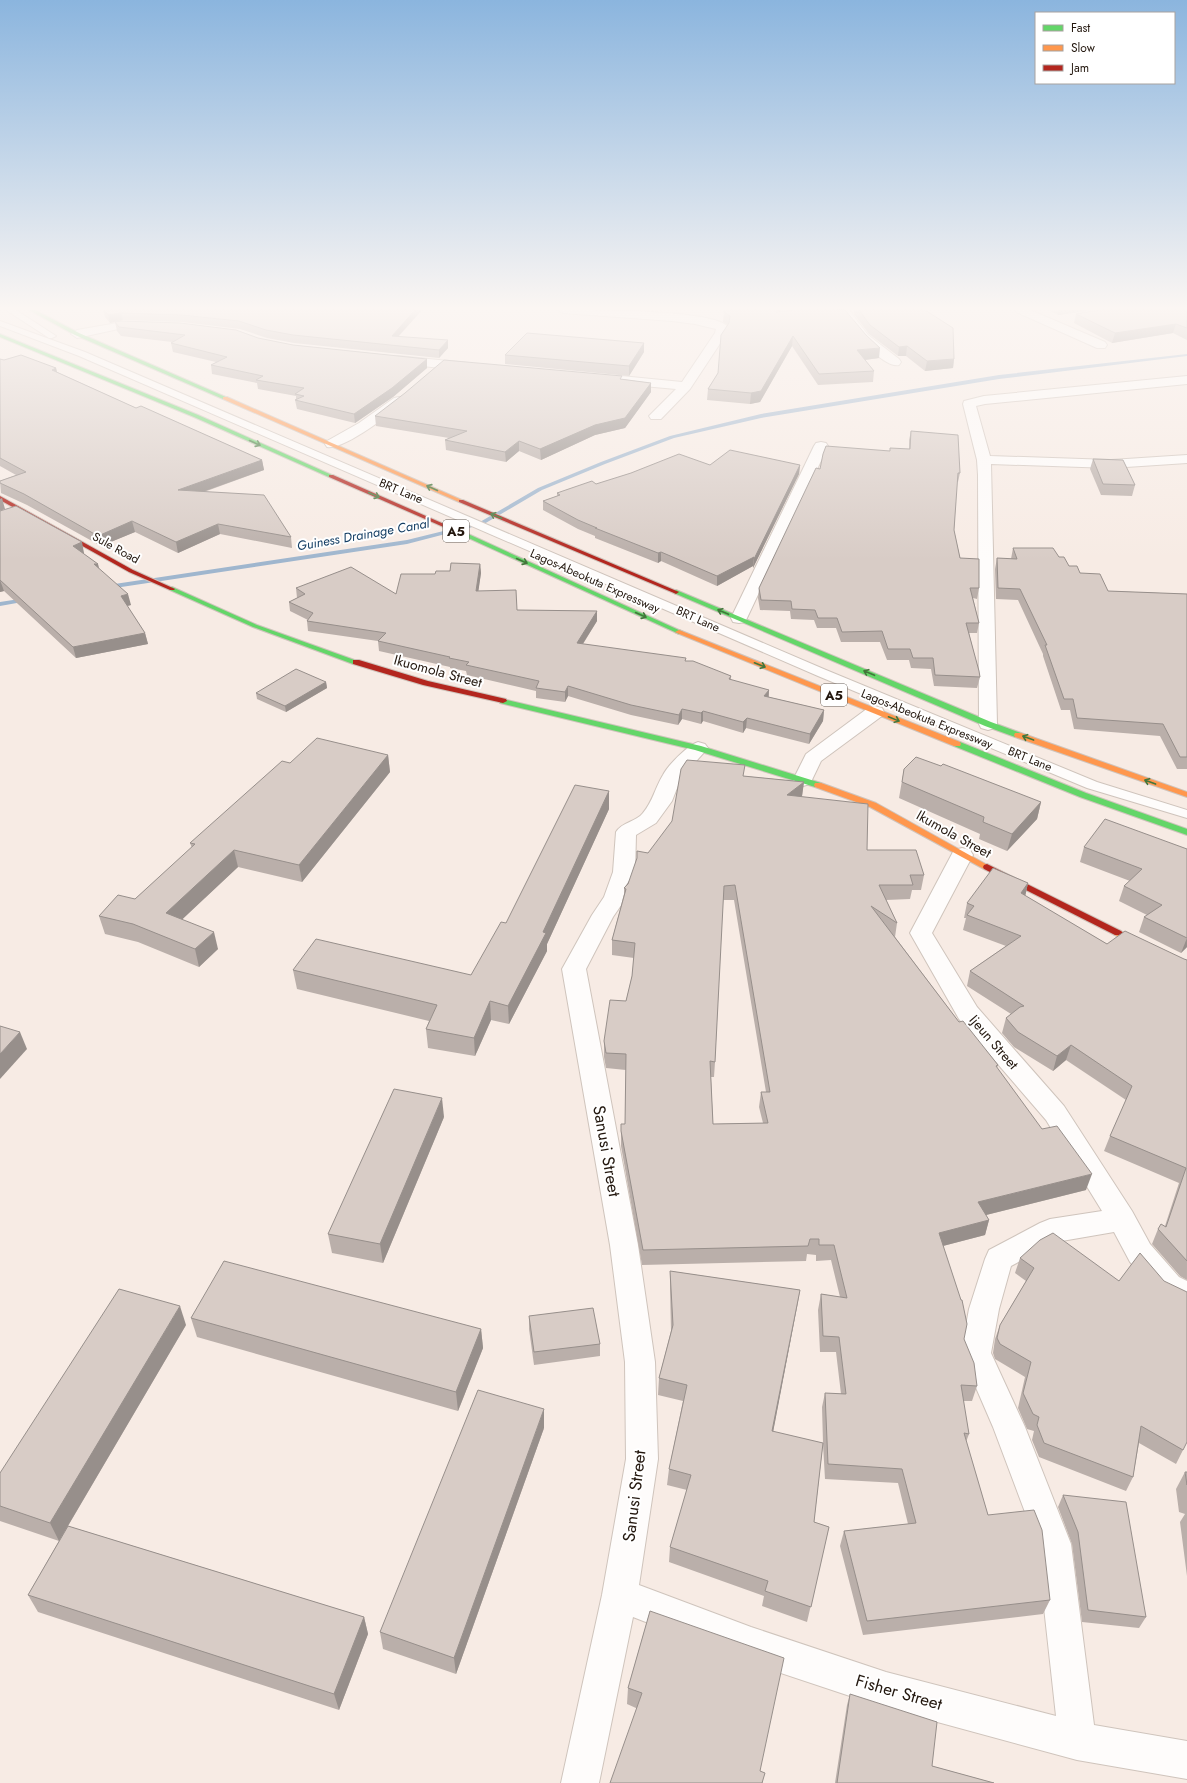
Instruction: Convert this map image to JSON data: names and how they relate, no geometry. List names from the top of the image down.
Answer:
{
  "streets": {
    "main road": [
      "A5",
      "Sule Road",
      "Lagos-Abeokuta Expressway",
      "Ikuomola Street",
      "Ikumola Street"
    ],
    "street": ["Ijeun Street", "Sanusi Street", "Fisher Street"],
    "lane": ["BRT Lane"]
  },
  "crossings": [
    ["Sule Road", "Ikuomola Street"],
    ["Ikuomola Street", "Ikumola Street"],
    ["Ikuomola Street", "Sanusi Street"],
    ["Ikumola Street", "Ijeun Street"],
    ["Ikumola Street", "Sanusi Street"],
    ["Sanusi Street", "Fisher Street"]
  ],
  "water": ["Guiness Drainage Canal"],
  "legend": ["Fast", "Slow", "Jam"]
}
